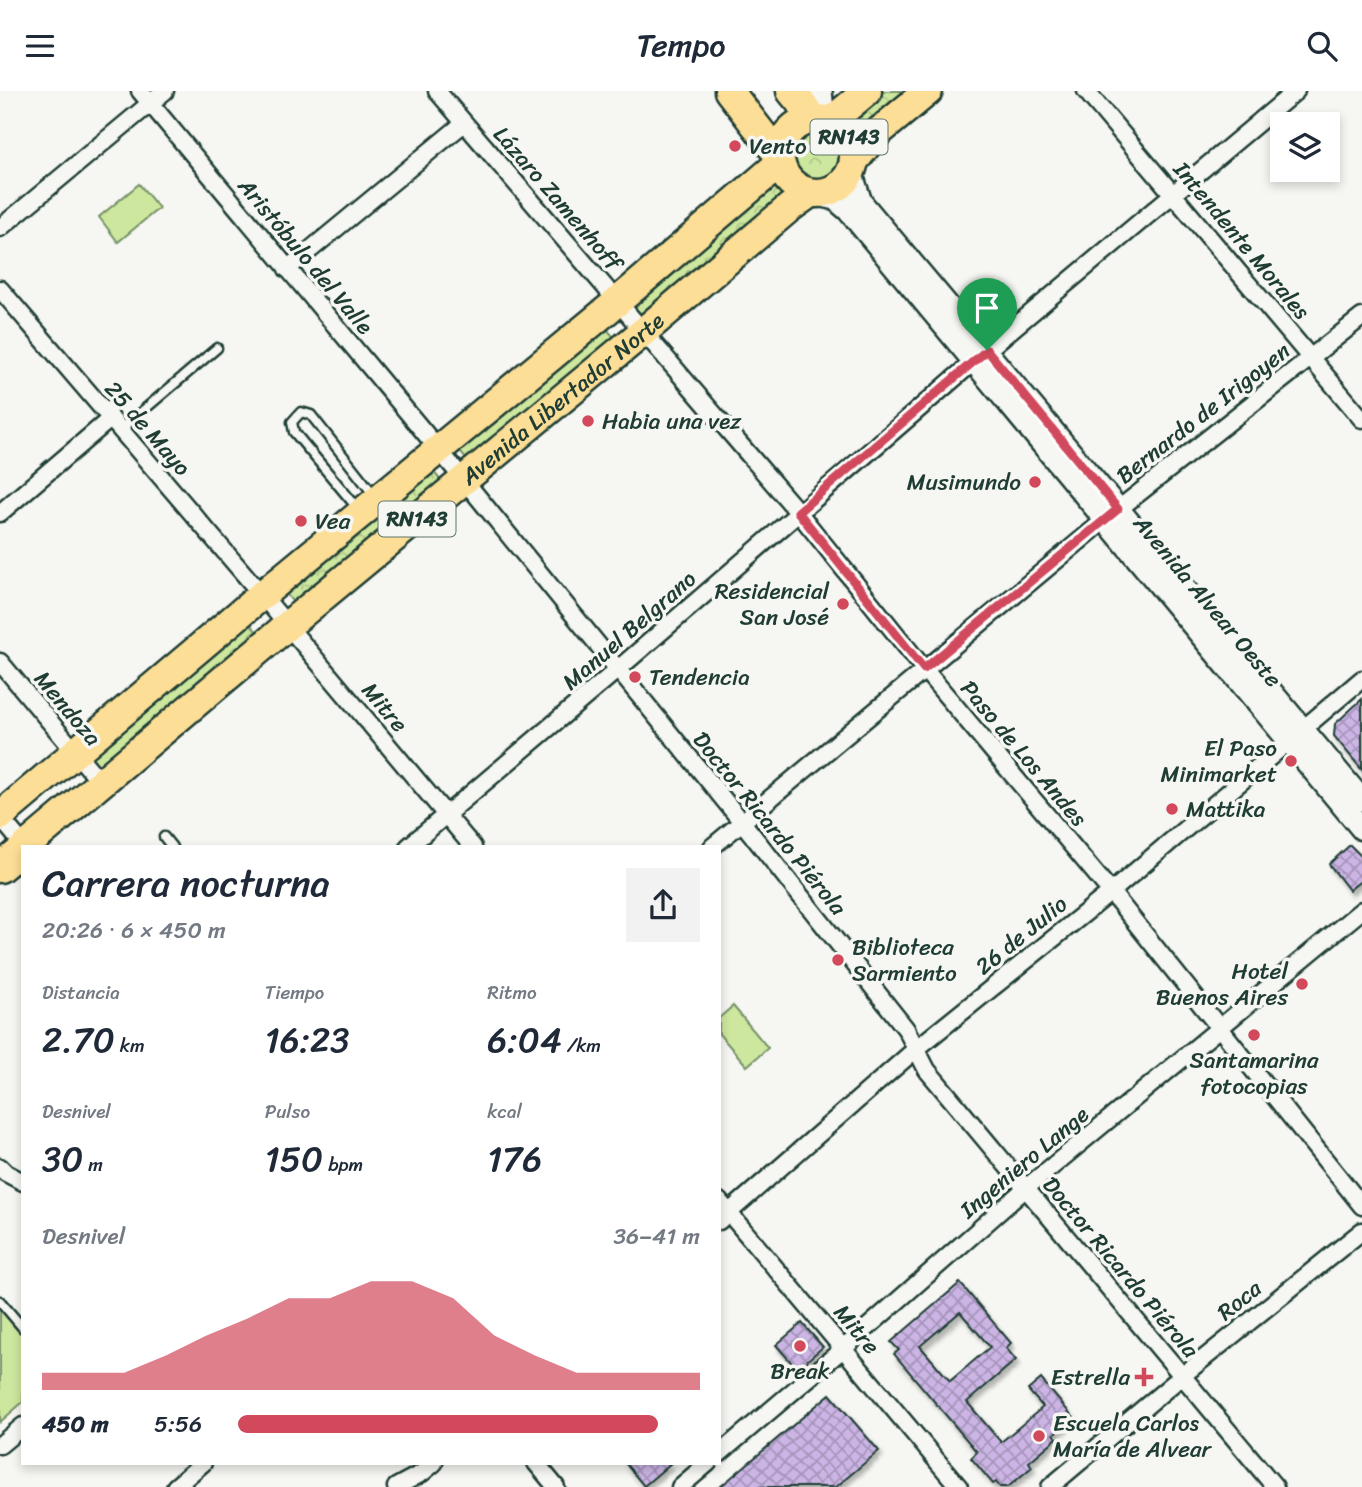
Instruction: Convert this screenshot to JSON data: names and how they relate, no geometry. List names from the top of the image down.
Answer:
{
  "streets": {
    "highway": ["RN143", "Avenida Libertador Norte"],
    "main road": ["Avenida Alvear Oeste"],
    "street": [
      "Lázaro Zamenhoff",
      "Intendente Morales",
      "Aristóbulo del Valle",
      "Bernardo de Irigoyen",
      "25 de Mayo",
      "Manuel Belgrano",
      "Mitre",
      "Mendoza",
      "Paso de Los Andes",
      "Doctor Ricardo Piérola",
      "26 de Julio",
      "Ingeniero Lange",
      "Roca"
    ]
  },
  "crossings": [
    ["RN143", "Avenida Libertador Norte"],
    ["RN143", "Avenida Alvear Oeste"],
    ["Lázaro Zamenhoff", "Avenida Libertador Norte"],
    ["Lázaro Zamenhoff", "Paso de Los Andes"],
    ["Intendente Morales", "Bernardo de Irigoyen"],
    ["Intendente Morales", "Manuel Belgrano"],
    ["Aristóbulo del Valle", "Avenida Libertador Norte"],
    ["Aristóbulo del Valle", "Doctor Ricardo Piérola"],
    ["Avenida Libertador Norte", "25 de Mayo"],
    ["Avenida Libertador Norte", "Avenida Alvear Oeste"],
    ["Avenida Libertador Norte", "Mitre"],
    ["Avenida Libertador Norte", "Mendoza"],
    ["Avenida Libertador Norte", "Paso de Los Andes"],
    ["Avenida Libertador Norte", "Doctor Ricardo Piérola"],
    ["Bernardo de Irigoyen", "Avenida Alvear Oeste"],
    ["Bernardo de Irigoyen", "Paso de Los Andes"],
    ["Bernardo de Irigoyen", "Doctor Ricardo Piérola"],
    ["25 de Mayo", "Mitre"],
    ["Avenida Alvear Oeste", "Manuel Belgrano"],
    ["Avenida Alvear Oeste", "26 de Julio"],
    ["Manuel Belgrano", "Mitre"],
    ["Manuel Belgrano", "Paso de Los Andes"],
    ["Manuel Belgrano", "Doctor Ricardo Piérola"],
    ["Mitre", "26 de Julio"],
    ["Mitre", "Ingeniero Lange"],
    ["Paso de Los Andes", "26 de Julio"],
    ["Paso de Los Andes", "Ingeniero Lange"],
    ["Doctor Ricardo Piérola", "26 de Julio"],
    ["Doctor Ricardo Piérola", "Ingeniero Lange"],
    ["Doctor Ricardo Piérola", "Roca"]
  ],
  "places": {
    "other": [
      "Vento",
      "Habia una vez",
      "Musimundo",
      "Vea",
      "Residencial San José",
      "Tendencia",
      "El Paso Minimarket",
      "Mattika",
      "Biblioteca Sarmiento",
      "Hotel Buenos Aires",
      "Santamarina fotocopias",
      "Break",
      "Escuela Carlos María de Alvear"
    ],
    "health": ["Estrella"]
  },
  "page": {
    "header": "Tempo",
    "heading": ["Carrera nocturna", "20:26 · 6 × 450 m"],
    "stats": [
      ["Distancia", "2.70 km"],
      ["Tiempo", "16:23"],
      ["Ritmo", "6:04 /km"],
      ["Desnivel", "30 m"],
      ["Pulso", "150 bpm"],
      ["kcal", "176"]
    ],
    "chart": ["Desnivel", "36–41 m"],
    "list": [
      {
        "name": "450 m",
        "note": "5:56"
      }
    ]
  }
}
